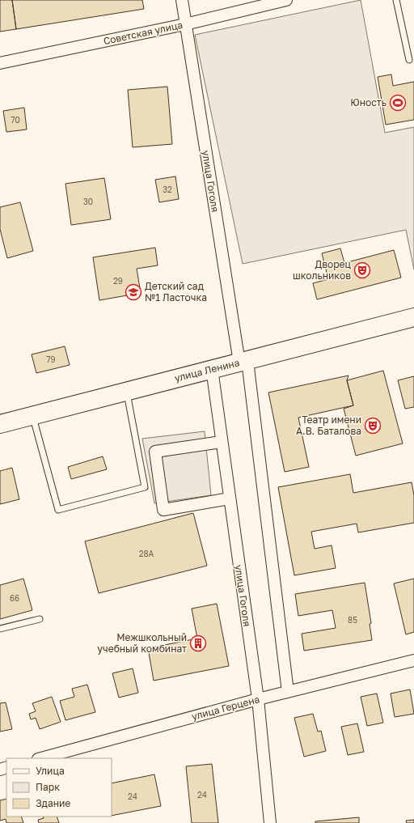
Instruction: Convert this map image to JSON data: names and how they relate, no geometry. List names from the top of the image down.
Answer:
{
  "streets": {
    "main road": ["улица Ленина"],
    "street": ["Советская улица", "улица Гоголя", "улица Герцена"]
  },
  "crossings": [
    ["Советская улица", "улица Гоголя"],
    ["улица Гоголя", "улица Ленина"],
    ["улица Гоголя", "улица Герцена"]
  ],
  "places": {
    "sports": ["Юность"],
    "theatre": ["Дворец школьников", "Театр имени А.В. Баталова"],
    "school or university": ["Детский сад №1 Ласточка"],
    "building": ["Межшкольный учебный комбинат"]
  },
  "house_numbers": [
    "70",
    "32",
    "30",
    "29",
    "79",
    "28А",
    "66",
    "85",
    "24",
    "24"
  ],
  "legend": ["Улица", "Парк", "Здание"]
}
